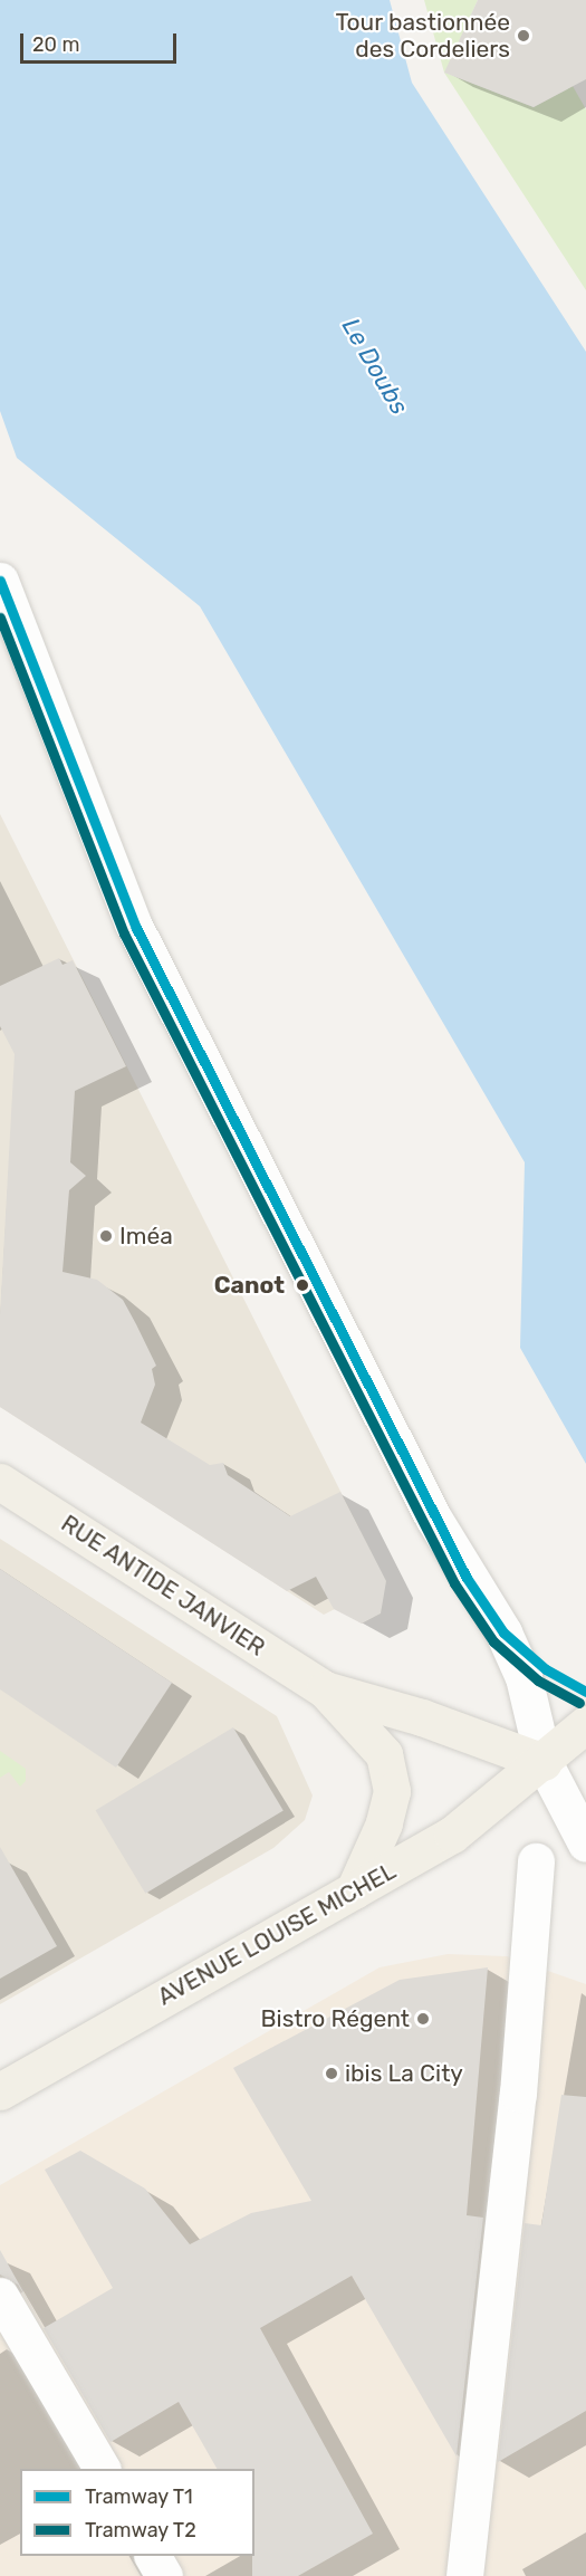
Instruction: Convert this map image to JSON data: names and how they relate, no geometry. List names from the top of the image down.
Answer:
{
  "streets": {
    "main road": ["RUE ANTIDE JANVIER", "AVENUE LOUISE MICHEL"]
  },
  "crossings": [
    ["RUE ANTIDE JANVIER", "AVENUE LOUISE MICHEL"]
  ],
  "water": ["Le Doubs"],
  "places": [
    "Tour bastionnée des Cordeliers",
    "Iméa",
    "Canot",
    "Bistro Régent",
    "ibis La City"
  ],
  "lines": ["tram line T1", "tram line T2"],
  "legend": ["Tramway T1", "Tramway T2"],
  "scale_bar": "20 m"
}
